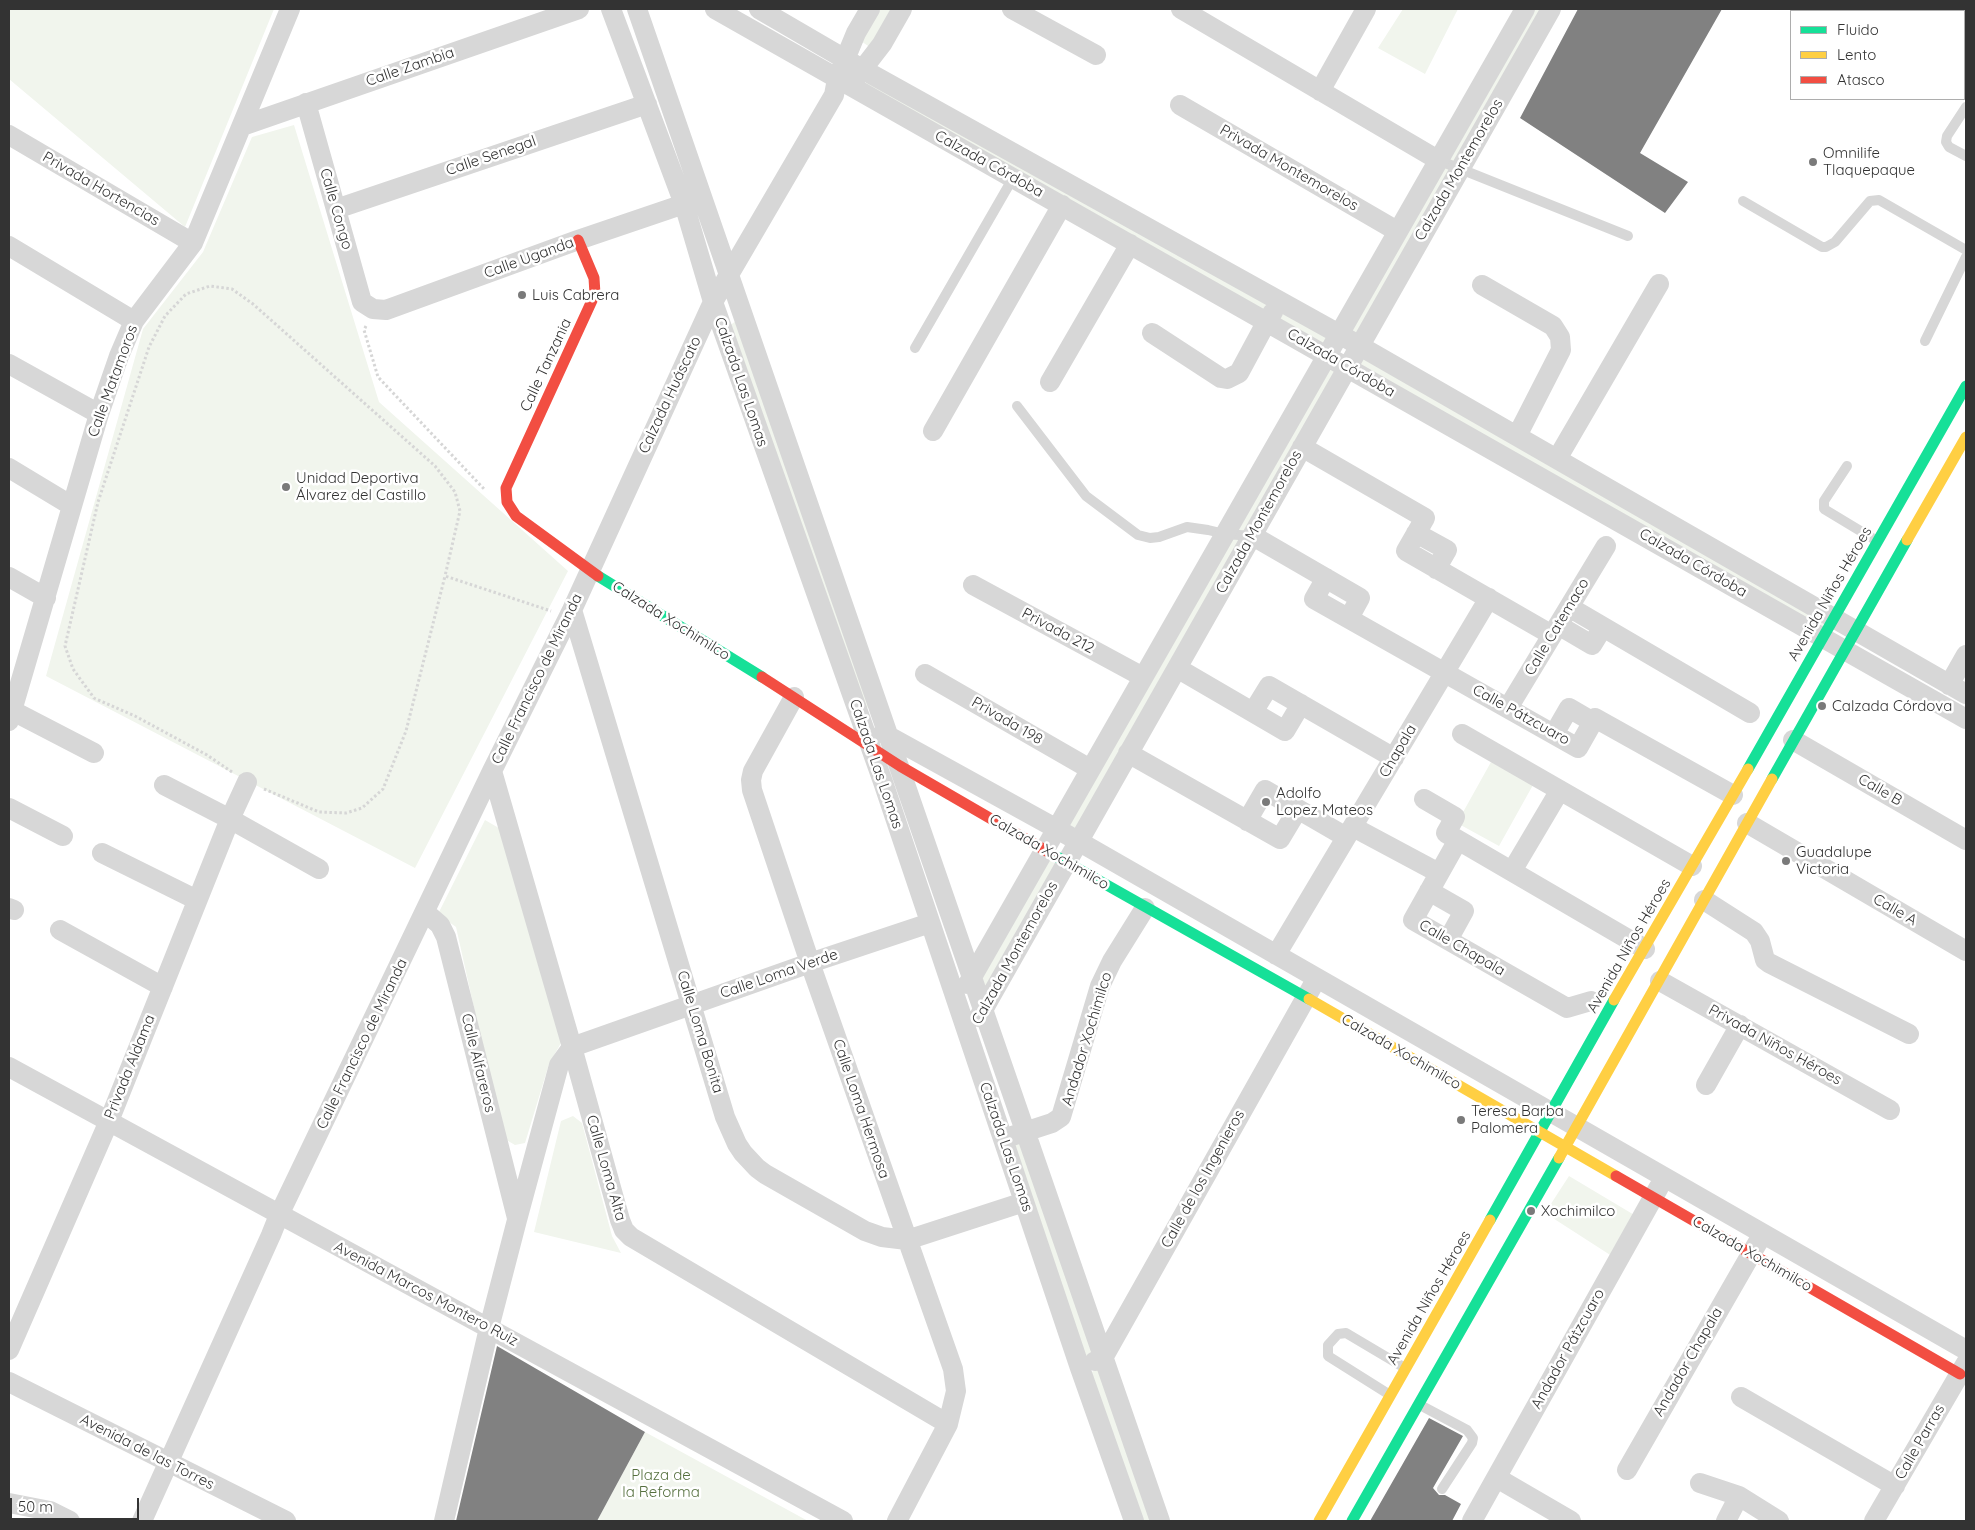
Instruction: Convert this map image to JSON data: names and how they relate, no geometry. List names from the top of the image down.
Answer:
{
  "streets": {
    "main road": ["Calle Tanzania", "Avenida Niños Héroes", "Calzada Xochimilco"],
    "street": [
      "Calle Zambia",
      "Calle Senegal",
      "Calzada Córdoba",
      "Privada Montemorelos",
      "Calzada Montemorelos",
      "Privada Hortencias",
      "Calle Congo",
      "Calle Uganda",
      "Calle Matamoros",
      "Calzada Las Lomas",
      "Calzada Huáscato",
      "Calle Catemaco",
      "Privada 212",
      "Calle Francisco de Miranda",
      "Calle Pátzcuaro",
      "Privada 198",
      "Chapala",
      "Calle B",
      "Calle A",
      "Calle Chapala",
      "Calle Loma Verde",
      "Calle Loma Bonita",
      "Andador Xochimilco",
      "Privada Niños Héroes",
      "Calle Alfareros",
      "Privada Aldama",
      "Calle Loma Hermosa",
      "Calle Loma Alta",
      "Calle de los Ingenieros",
      "Avenida Marcos Montero Ruiz",
      "Andador Pátzcuaro",
      "Andador Chapala",
      "Calle Parras",
      "Avenida de las Torres"
    ]
  },
  "crossings": [
    ["Calle Zambia", "Calle Congo"],
    ["Calle Zambia", "Calle Matamoros"],
    ["Calle Senegal", "Calle Congo"],
    ["Calle Senegal", "Calzada Las Lomas"],
    ["Calzada Córdoba", "Calzada Montemorelos"],
    ["Calzada Córdoba", "Calzada Huáscato"],
    ["Calzada Córdoba", "Avenida Niños Héroes"],
    ["Privada Montemorelos", "Calzada Montemorelos"],
    ["Calzada Montemorelos", "Calzada Las Lomas"],
    ["Calzada Montemorelos", "Calzada Xochimilco"],
    ["Calzada Montemorelos", "Privada 212"],
    ["Calzada Montemorelos", "Calle Pátzcuaro"],
    ["Calzada Montemorelos", "Privada 198"],
    ["Privada Hortencias", "Calle Matamoros"],
    ["Calle Congo", "Calle Uganda"],
    ["Calle Uganda", "Calle Tanzania"],
    ["Calle Uganda", "Calzada Las Lomas"],
    ["Calle Tanzania", "Calzada Xochimilco"],
    ["Calzada Las Lomas", "Calzada Huáscato"],
    ["Calzada Las Lomas", "Calzada Xochimilco"],
    ["Calzada Las Lomas", "Calle Loma Verde"],
    ["Calzada Las Lomas", "Calle Loma Bonita"],
    ["Calzada Las Lomas", "Andador Xochimilco"],
    ["Calzada Las Lomas", "Calle de los Ingenieros"],
    ["Calzada Huáscato", "Calzada Xochimilco"],
    ["Calzada Huáscato", "Calle Francisco de Miranda"],
    ["Avenida Niños Héroes", "Calzada Xochimilco"],
    ["Calzada Xochimilco", "Calle Francisco de Miranda"],
    ["Calzada Xochimilco", "Chapala"],
    ["Calzada Xochimilco", "Andador Xochimilco"],
    ["Calzada Xochimilco", "Calle Loma Hermosa"],
    ["Calzada Xochimilco", "Calle de los Ingenieros"],
    ["Calzada Xochimilco", "Andador Pátzcuaro"],
    ["Calzada Xochimilco", "Andador Chapala"],
    ["Calzada Xochimilco", "Calle Parras"],
    ["Calle Catemaco", "Calle Pátzcuaro"],
    ["Calle Francisco de Miranda", "Calle Loma Bonita"],
    ["Calle Francisco de Miranda", "Calle Alfareros"],
    ["Calle Francisco de Miranda", "Calle Loma Alta"],
    ["Calle Francisco de Miranda", "Avenida Marcos Montero Ruiz"],
    ["Calle Francisco de Miranda", "Avenida de las Torres"],
    ["Calle Pátzcuaro", "Chapala"],
    ["Calle Loma Verde", "Calle Loma Bonita"],
    ["Calle Loma Verde", "Calle Alfareros"],
    ["Calle Loma Verde", "Calle Loma Hermosa"],
    ["Calle Loma Verde", "Calle Loma Alta"],
    ["Calle Loma Bonita", "Calle Loma Hermosa"],
    ["Calle Alfareros", "Calle Loma Alta"],
    ["Calle Alfareros", "Avenida Marcos Montero Ruiz"],
    ["Privada Aldama", "Avenida Marcos Montero Ruiz"],
    ["Calle Loma Hermosa", "Calle Loma Alta"]
  ],
  "parks": ["Plaza de la Reforma"],
  "places": [
    "Omnilife Tlaquepaque",
    "Luis Cabrera",
    "Unidad Deportiva Álvarez del Castillo",
    "Calzada Córdova",
    "Adolfo Lopez Mateos",
    "Guadalupe Victoria",
    "Teresa Barba Palomera",
    "Xochimilco"
  ],
  "legend": ["Fluido", "Lento", "Atasco"],
  "scale_bar": "50 m"
}
